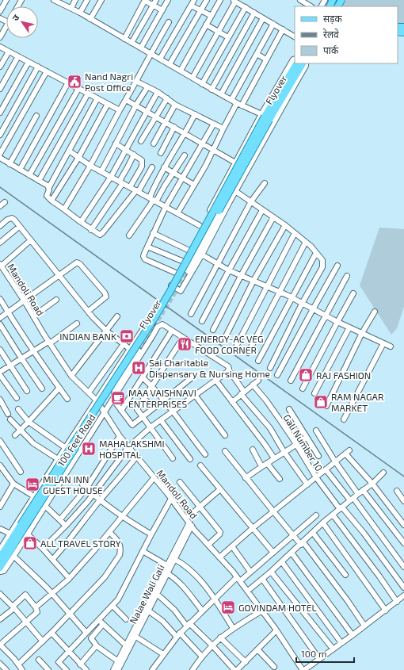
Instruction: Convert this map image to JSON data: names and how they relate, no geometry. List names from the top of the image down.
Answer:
{
  "streets": {
    "main road": ["Flyover"],
    "street": [
      "Mandoli Road",
      "100 Feet Road",
      "Gali Number 10",
      "Nalae Wali Gali"
    ]
  },
  "crossings": [
    ["Flyover", "100 Feet Road"],
    ["Mandoli Road", "100 Feet Road"],
    ["Mandoli Road", "Nalae Wali Gali"]
  ],
  "places": {
    "public building": ["Nand Nagri Post Office"],
    "bank": ["INDIAN BANK"],
    "restaurant": ["ENERGY-AC VEG FOOD CORNER"],
    "hospital": ["Sai Charitable Dispensary & Nursing Home", "MAHALAKSHMI HOSPITAL"],
    "shop": ["RAJ FASHION", "RAM NAGAR MARKET", "ALL TRAVEL STORY"],
    "cafe": ["MAA VAISHNAVI ENTERPRISES"],
    "hotel": ["MILAN INN GUEST HOUSE", "GOVINDAM HOTEL"]
  },
  "legend": ["सड़क", "रेलवे", "पार्क"],
  "scale_bar": "100 m",
  "north": "top left"
}
